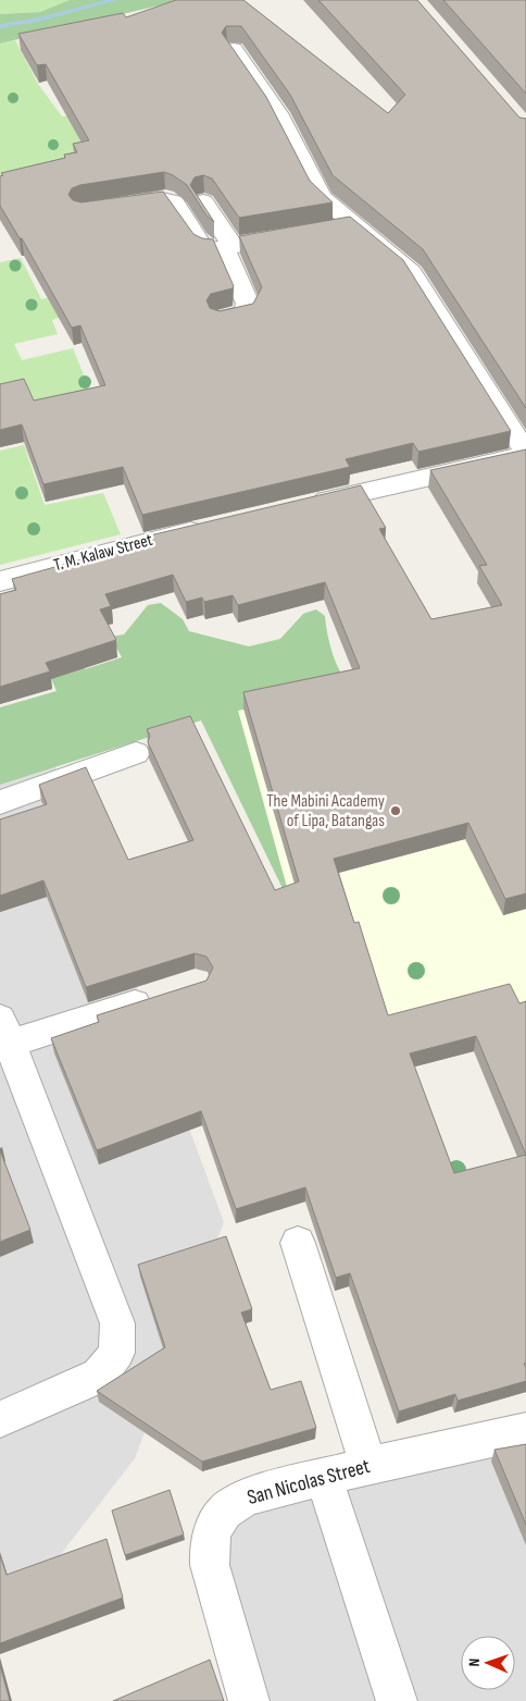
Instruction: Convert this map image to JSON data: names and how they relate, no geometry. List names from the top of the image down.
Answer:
{
  "streets": {
    "street": ["T. M. Kalaw Street", "San Nicolas Street"]
  },
  "places": ["The Mabini Academy of Lipa, Batangas"],
  "north": "left"
}
